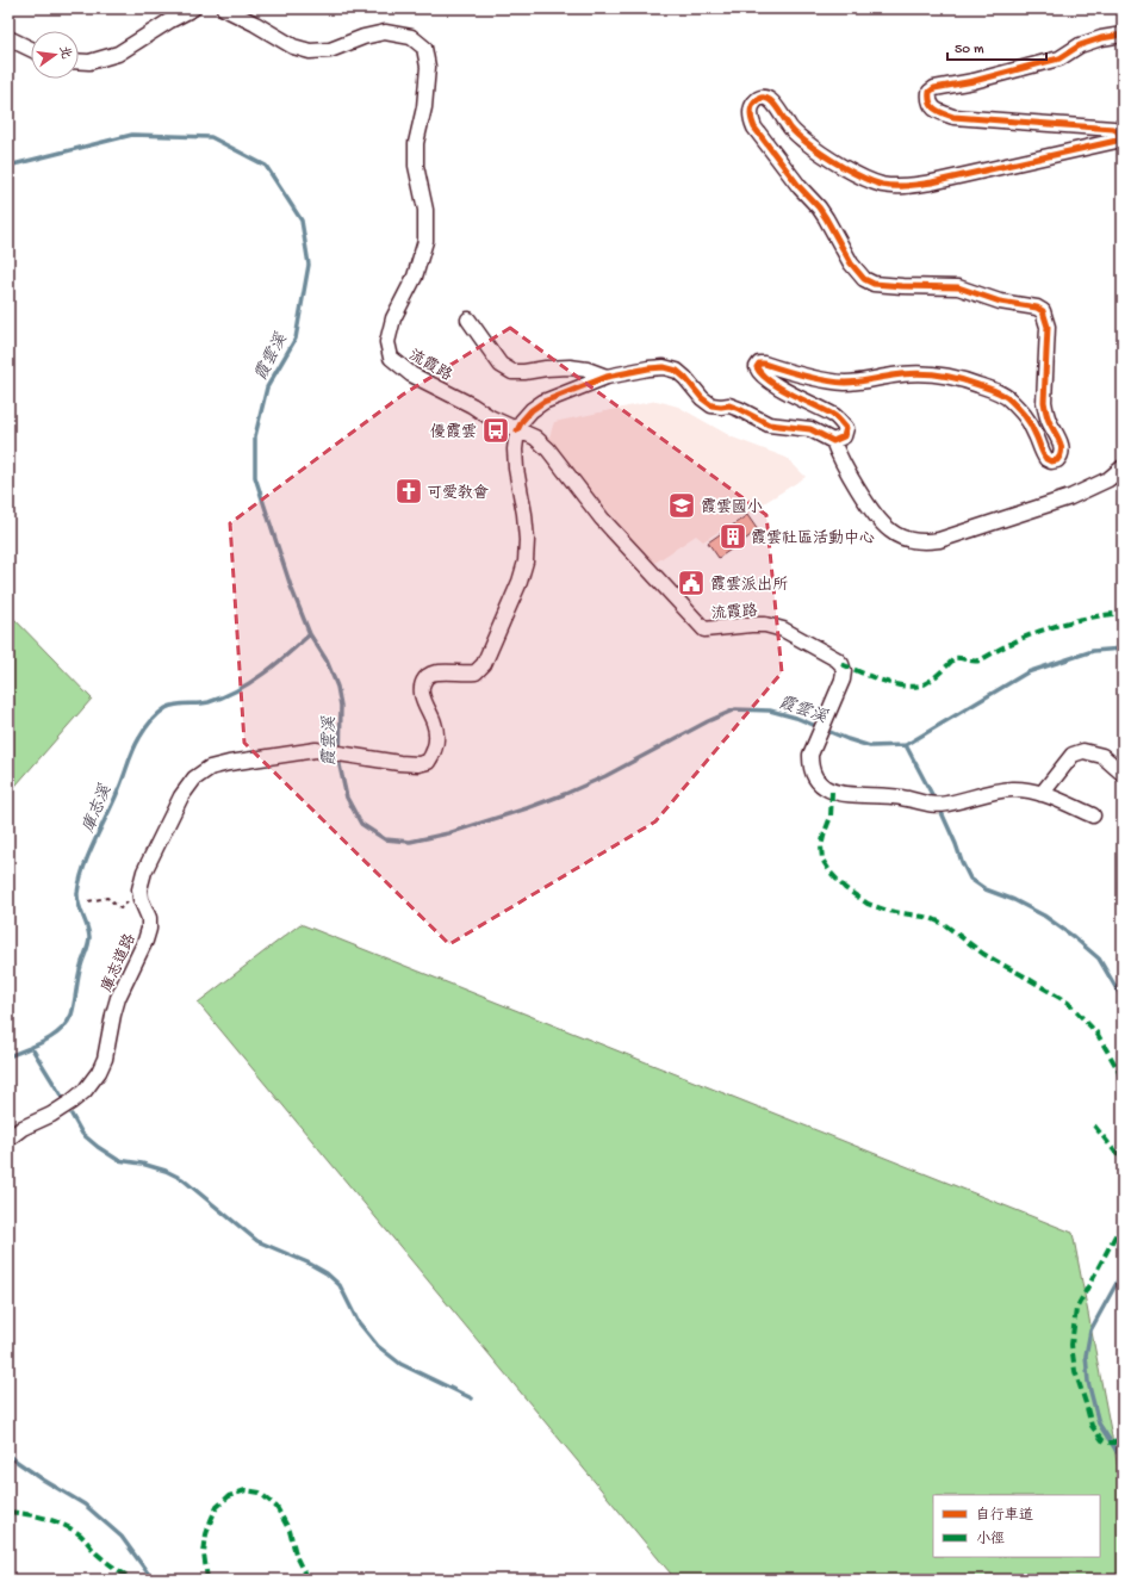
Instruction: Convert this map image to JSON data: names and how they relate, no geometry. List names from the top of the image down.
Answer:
{
  "streets": {
    "street": ["流霞路", "庫志道路"]
  },
  "water": ["霞雲溪", "庫志溪"],
  "places": {
    "bus stop": ["優霞雲"],
    "church": ["可愛教會"],
    "school or university": ["霞雲國小"],
    "building": ["霞雲社區活動中心"],
    "public building": ["霞雲派出所"]
  },
  "legend": ["自行車道", "小徑"],
  "scale_bar": "50 m",
  "north": "right"
}
